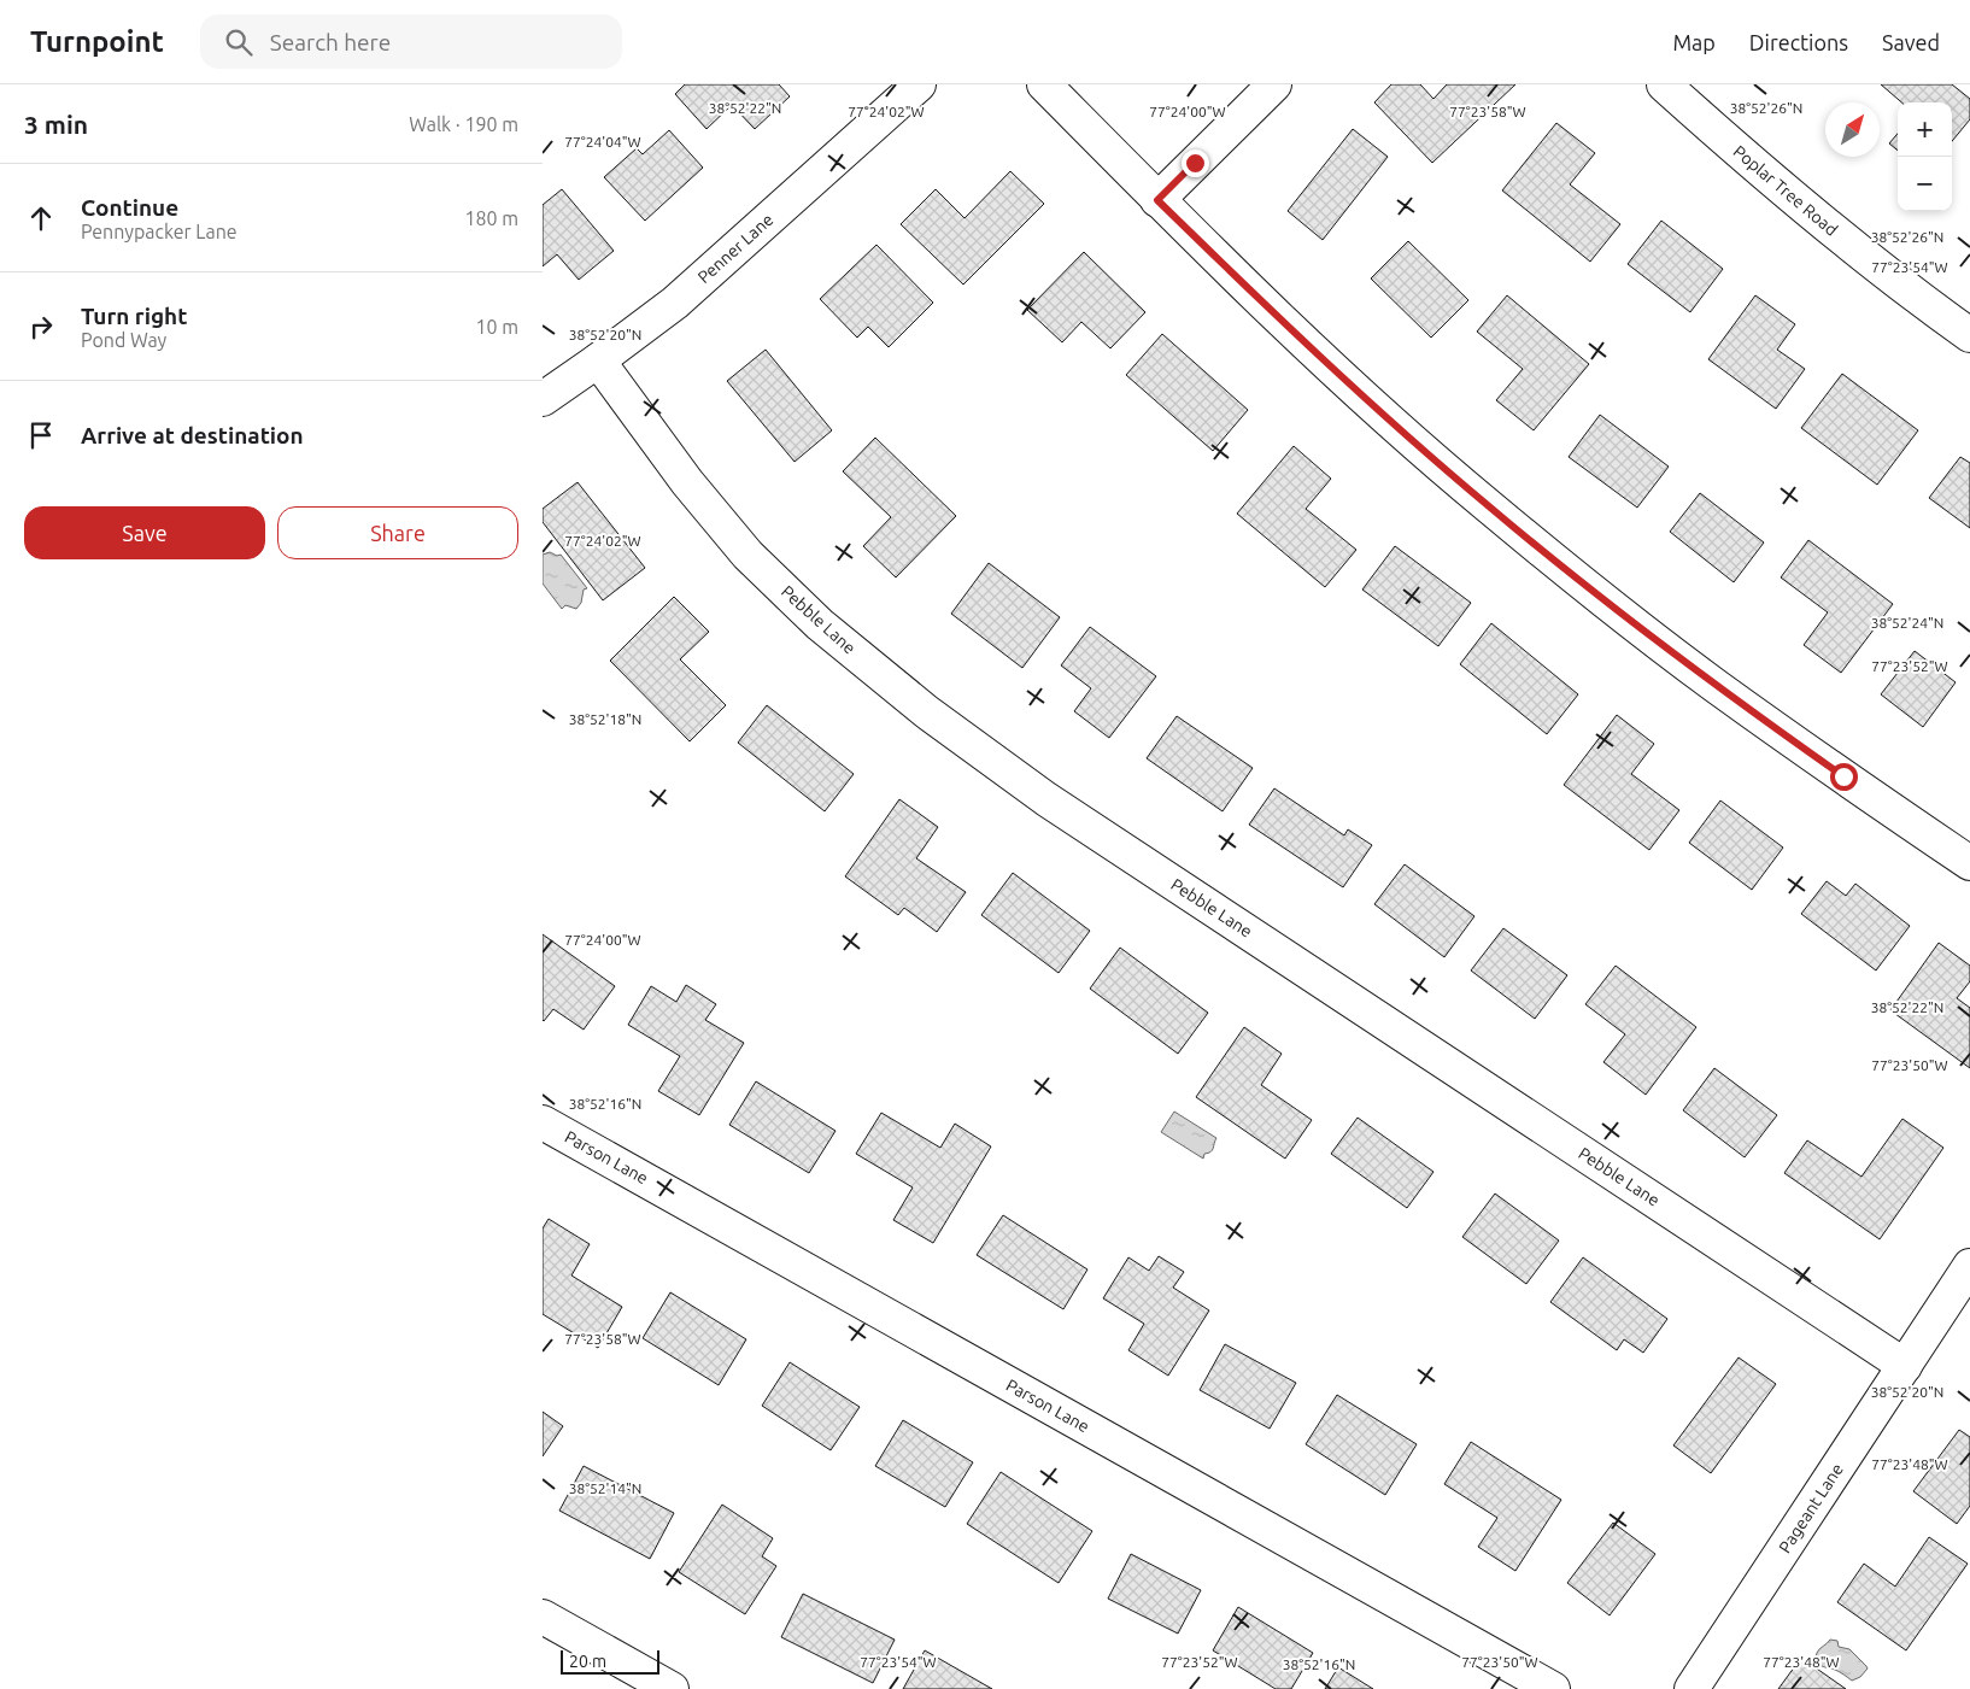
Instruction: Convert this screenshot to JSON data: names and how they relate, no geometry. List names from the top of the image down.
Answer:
{
  "streets": {
    "street": [
      "Poplar Tree Road",
      "Penner Lane",
      "Pebble Lane",
      "Parson Lane",
      "Pageant Lane"
    ]
  },
  "crossings": [
    ["Penner Lane", "Pebble Lane"],
    ["Pebble Lane", "Pageant Lane"]
  ],
  "scale_bar": "20 m",
  "north": "top right",
  "page": {
    "header": "Turnpoint",
    "search": "Search here",
    "nav": ["Map", "Directions", "Saved"],
    "heading": ["3 min", "Walk · 190 m"],
    "map_buttons": ["+", "−"],
    "list": [
      ["Continue", "Pennypacker Lane", "180 m"],
      ["Turn right", "Pond Way", "10 m"],
      "Arrive at destination"
    ],
    "buttons": ["Save", "Share"],
    "scale": "20 m"
  },
  "coordinates": [
    "38°52'22\"N",
    "38°52'26\"N",
    "77°24'02\"W",
    "77°24'00\"W",
    "77°23'58\"W",
    "77°24'04\"W",
    "77°23'54\"W",
    "38°52'20\"N",
    "38°52'24\"N",
    "77°23'52\"W",
    "38°52'18\"N",
    "77°23'50\"W",
    "38°52'16\"N",
    "77°23'48\"W",
    "38°52'14\"N"
  ]
}
